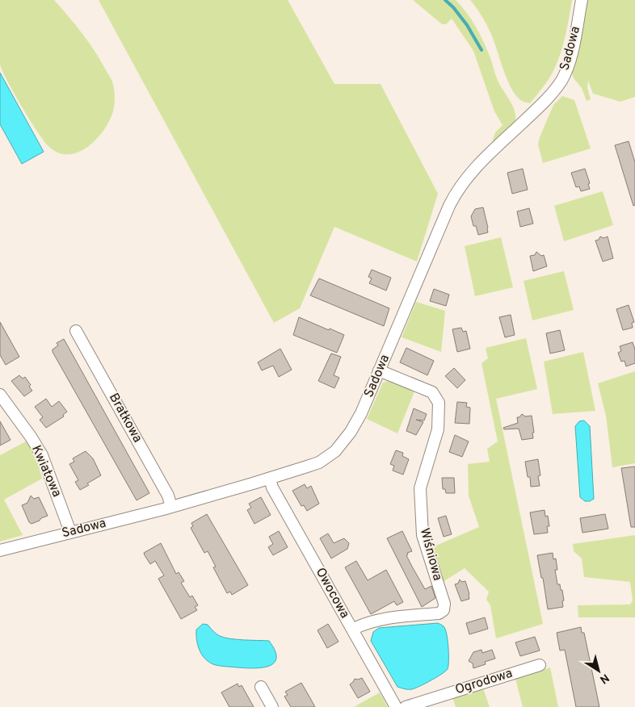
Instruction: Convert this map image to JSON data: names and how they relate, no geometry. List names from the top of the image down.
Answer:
{
  "streets": {
    "street": [
      "Sadowa",
      "Bratkowa",
      "Kwiatowa",
      "Wiśniowa",
      "Owocowa",
      "Ogrodowa"
    ]
  },
  "crossings": [
    ["Sadowa", "Bratkowa"],
    ["Sadowa", "Kwiatowa"],
    ["Sadowa", "Wiśniowa"],
    ["Sadowa", "Owocowa"],
    ["Wiśniowa", "Owocowa"]
  ],
  "north": "bottom right"
}
